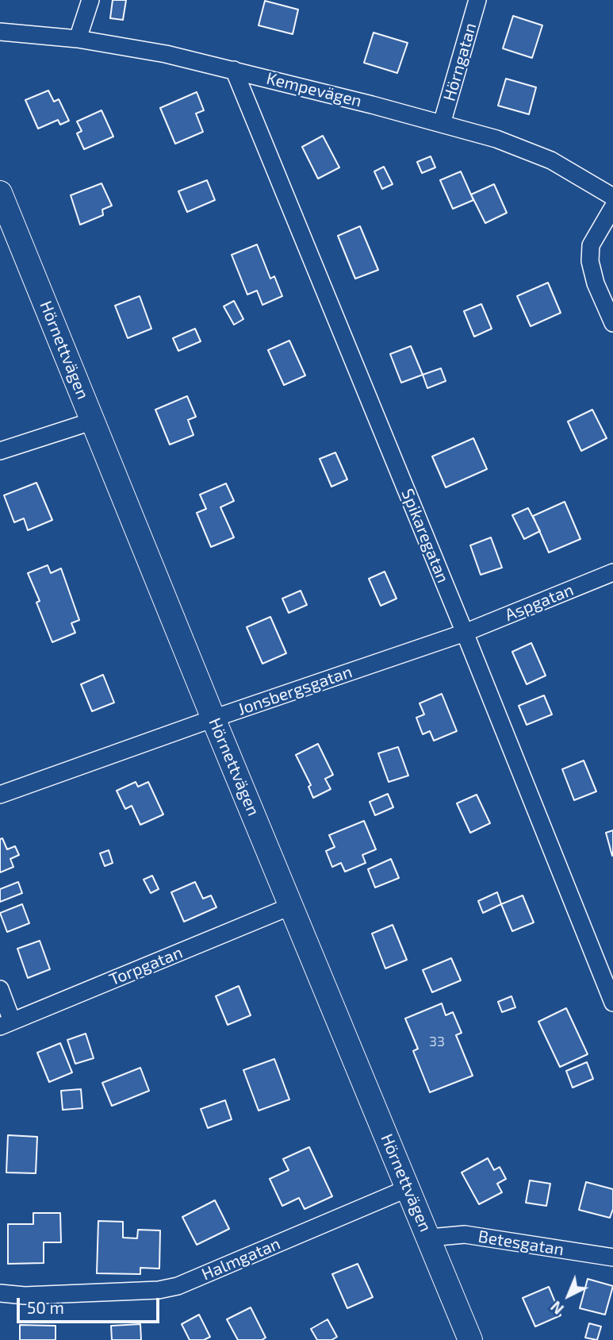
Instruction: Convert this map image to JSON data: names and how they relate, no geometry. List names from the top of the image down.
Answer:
{
  "streets": {
    "street": [
      "Hörngatan",
      "Kempevägen",
      "Hörnettvägen",
      "Spikaregatan",
      "Aspgatan",
      "Jonsbergsgatan",
      "Torpgatan",
      "Betesgatan",
      "Halmgatan"
    ]
  },
  "crossings": [
    ["Hörngatan", "Kempevägen"],
    ["Kempevägen", "Spikaregatan"],
    ["Hörnettvägen", "Jonsbergsgatan"],
    ["Hörnettvägen", "Torpgatan"],
    ["Hörnettvägen", "Betesgatan"],
    ["Hörnettvägen", "Halmgatan"],
    ["Spikaregatan", "Aspgatan"],
    ["Spikaregatan", "Jonsbergsgatan"],
    ["Aspgatan", "Jonsbergsgatan"]
  ],
  "house_numbers": ["33"],
  "scale_bar": "50 m",
  "north": "bottom left"
}
